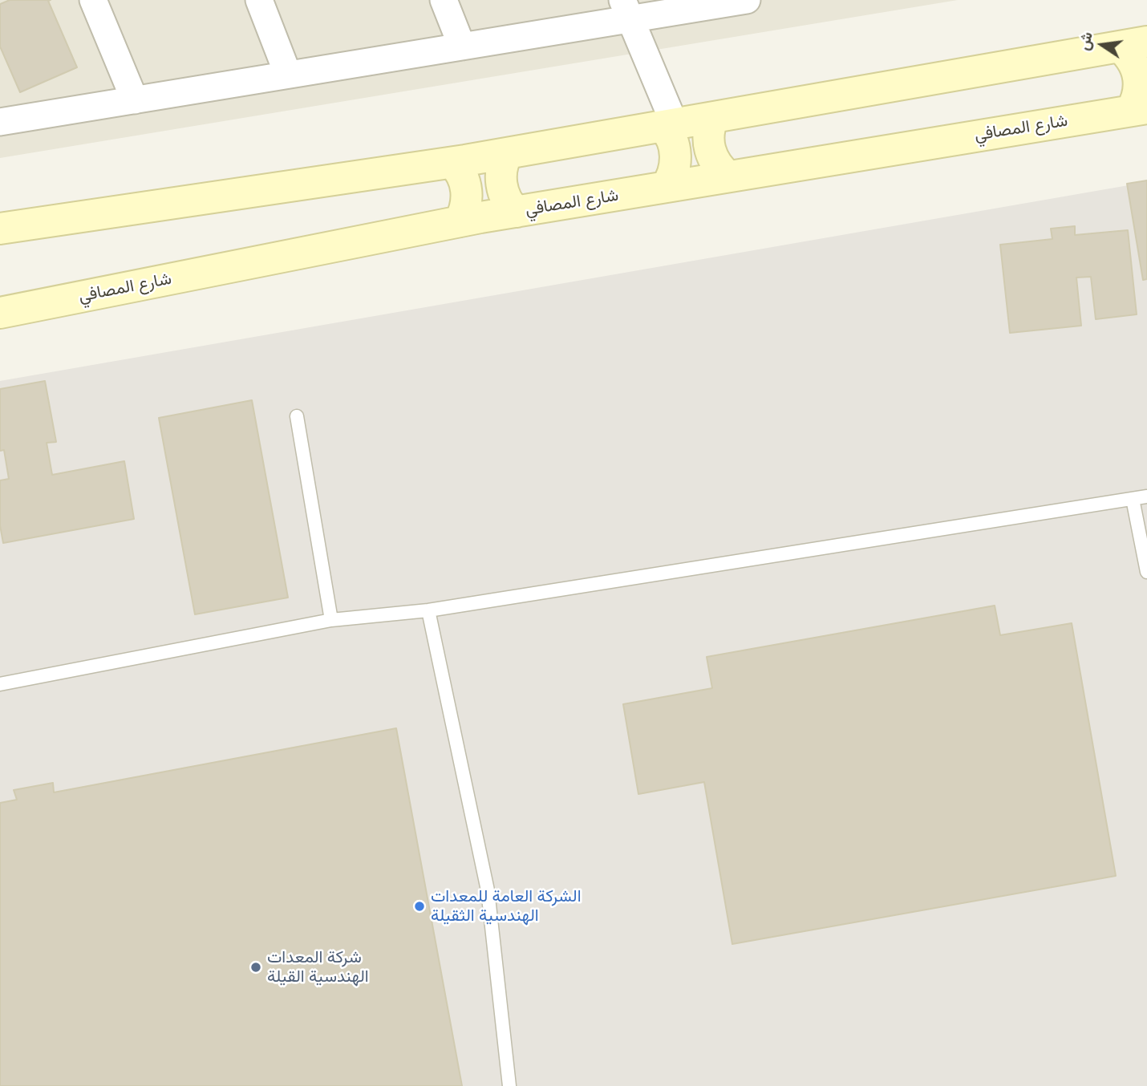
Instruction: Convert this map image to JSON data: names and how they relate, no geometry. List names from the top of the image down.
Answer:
{
  "streets": {
    "main road": ["شارع المصافي"]
  },
  "places": ["الشركة العامة للمعدات الهندسية الثقيلة", "شركة المعدات الهندسية القيلة"],
  "north": "left"
}
